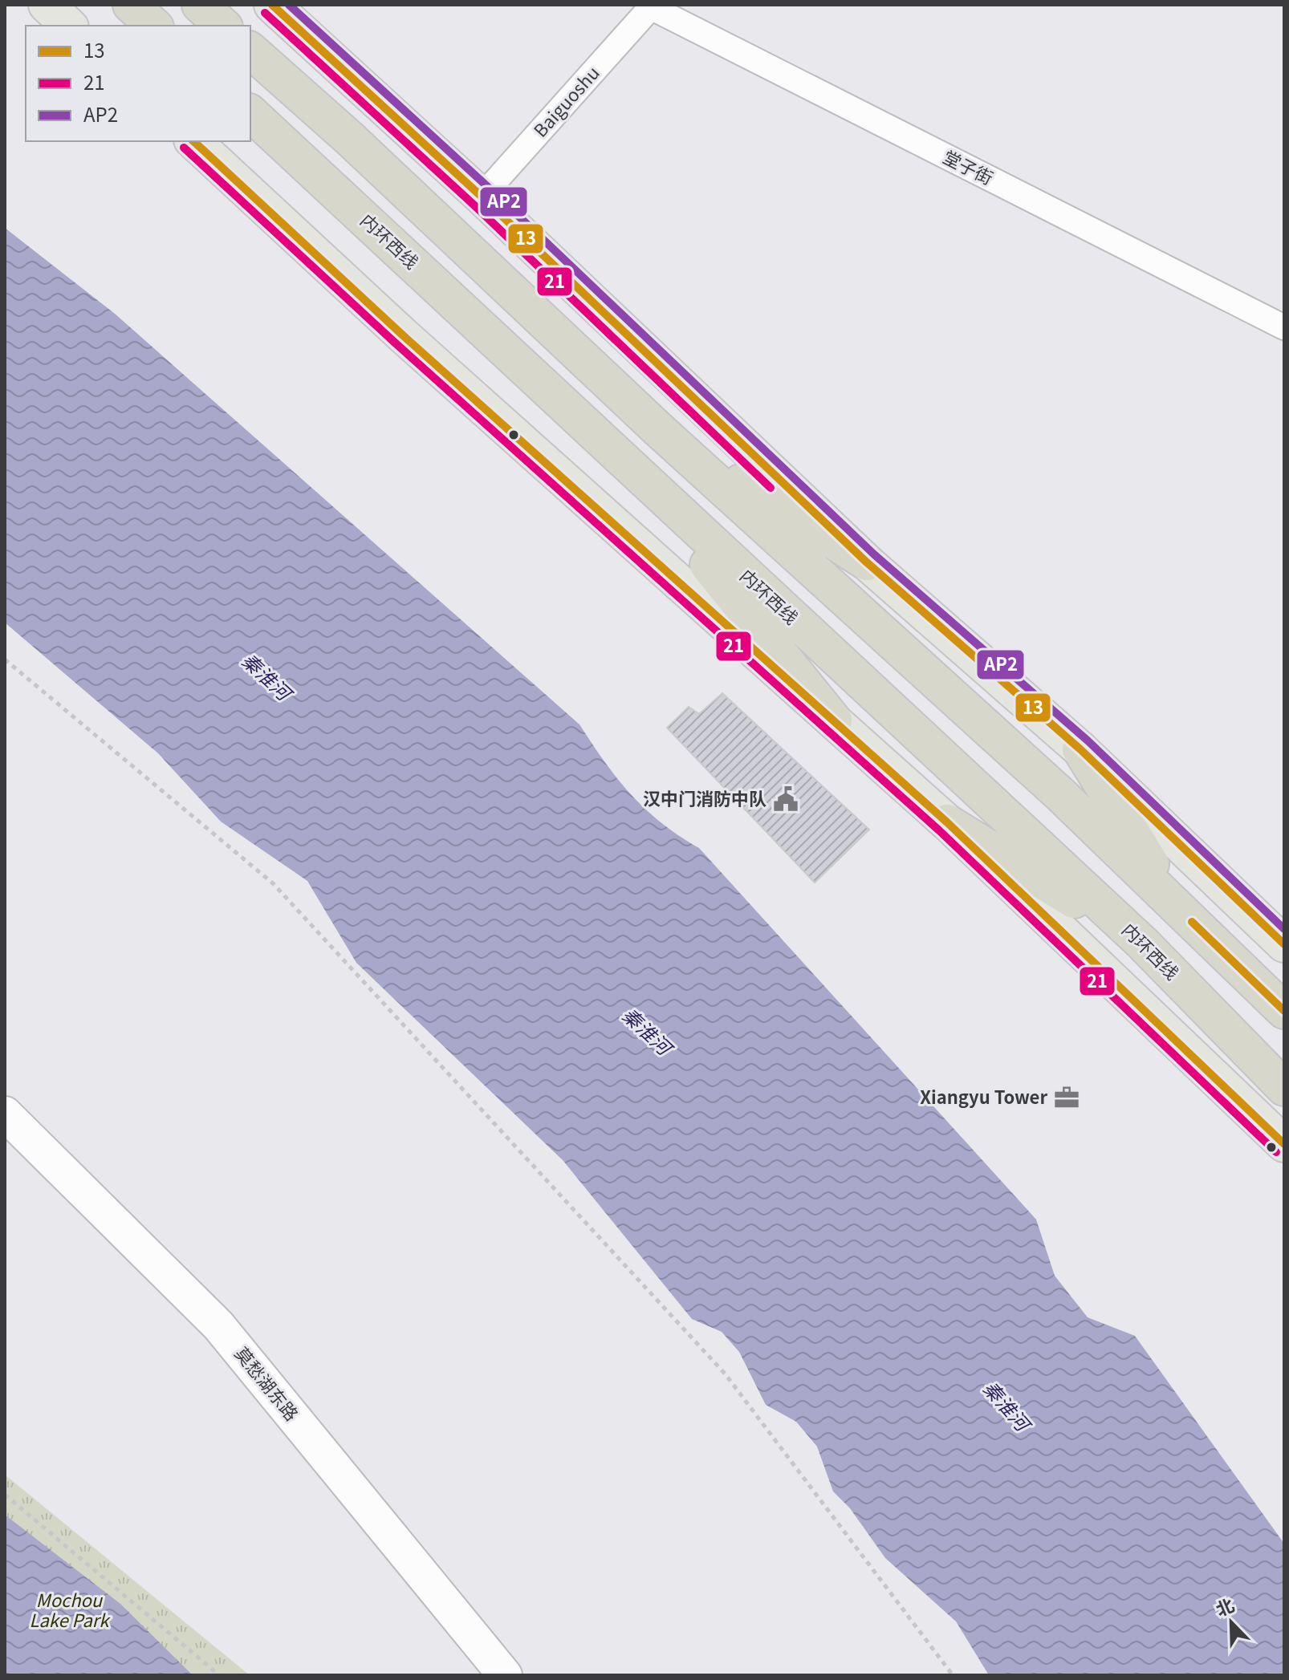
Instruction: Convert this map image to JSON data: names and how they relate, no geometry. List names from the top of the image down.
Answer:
{
  "streets": {
    "highway": ["内环西线"],
    "street": ["Baiguoshu", "堂子街", "莫愁湖东路"]
  },
  "crossings": [
    ["Baiguoshu", "堂子街"]
  ],
  "water": ["秦淮河"],
  "parks": ["Mochou Lake Park"],
  "places": {
    "public building": ["汉中门消防中队"],
    "office": ["Xiangyu Tower"]
  },
  "lines": ["transit line 13", "transit line AP2", "transit line 21"],
  "legend": ["13", "21", "AP2"],
  "north": "top left"
}
